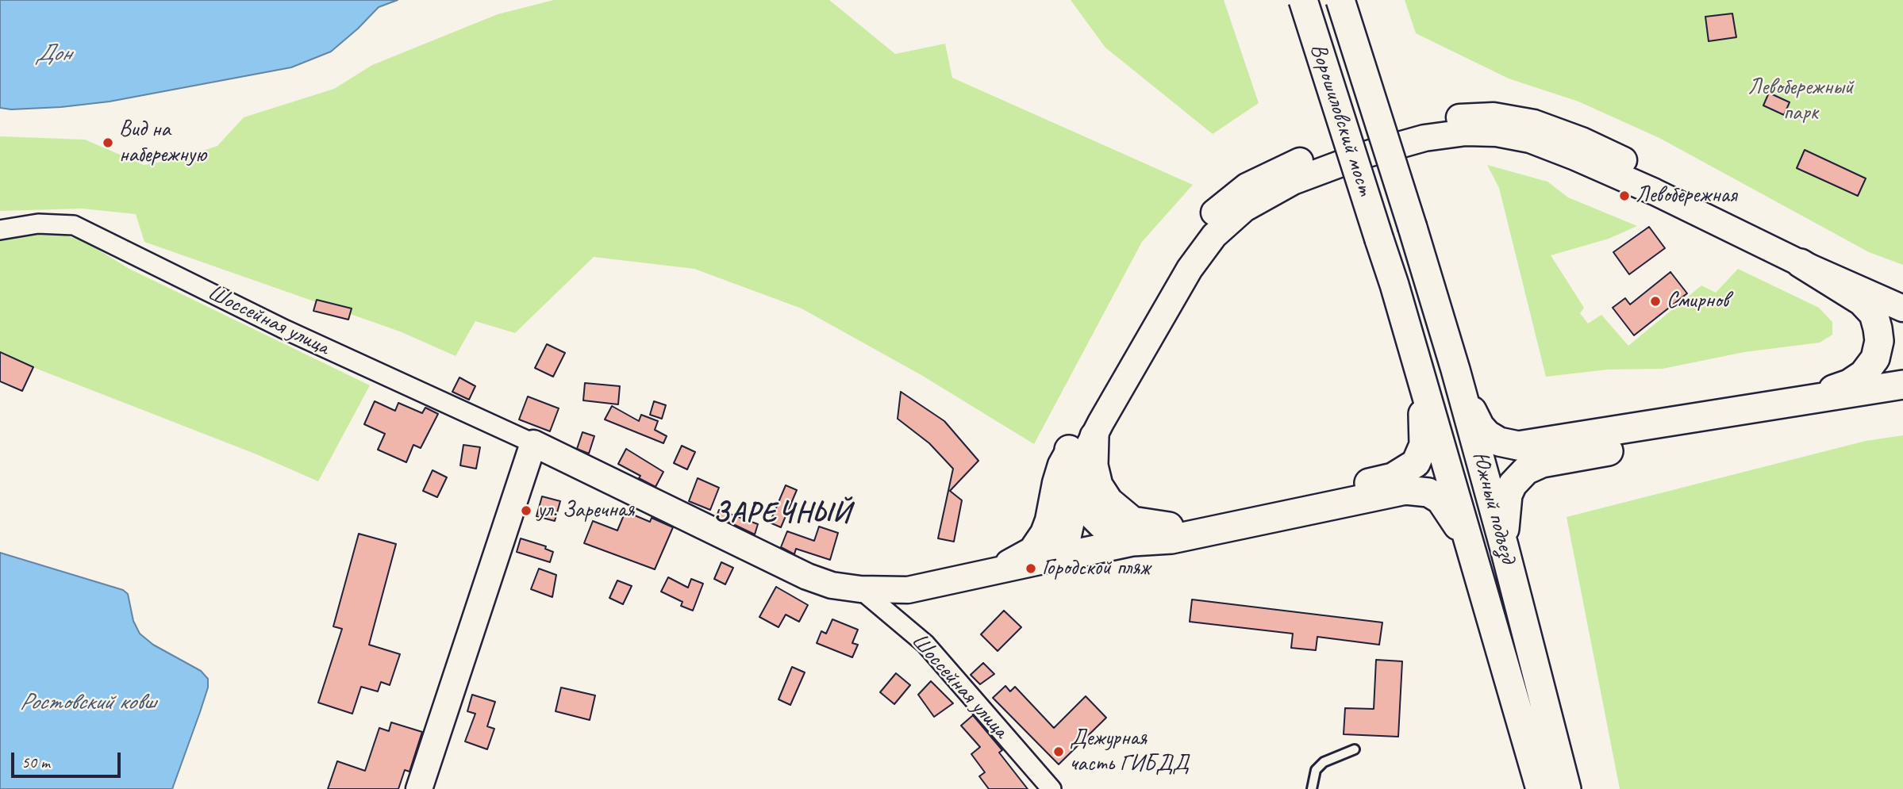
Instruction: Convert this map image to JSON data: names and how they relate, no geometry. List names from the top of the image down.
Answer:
{
  "streets": {
    "main road": ["Ворошиловский мост", "Шоссейная улица", "Южный подъезд"]
  },
  "crossings": [
    ["Ворошиловский мост", "Южный подъезд"]
  ],
  "districts": ["ЗАРЕЧНЫЙ"],
  "water": ["Дон", "Ростовский ковш"],
  "parks": ["Левобережный парк"],
  "places": [
    "Вид на набережную",
    "Левобережная",
    "Смирнов",
    "ул. Заречная",
    "Городской пляж",
    "Дежурная часть ГИБДД"
  ],
  "scale_bar": "50 m"
}
